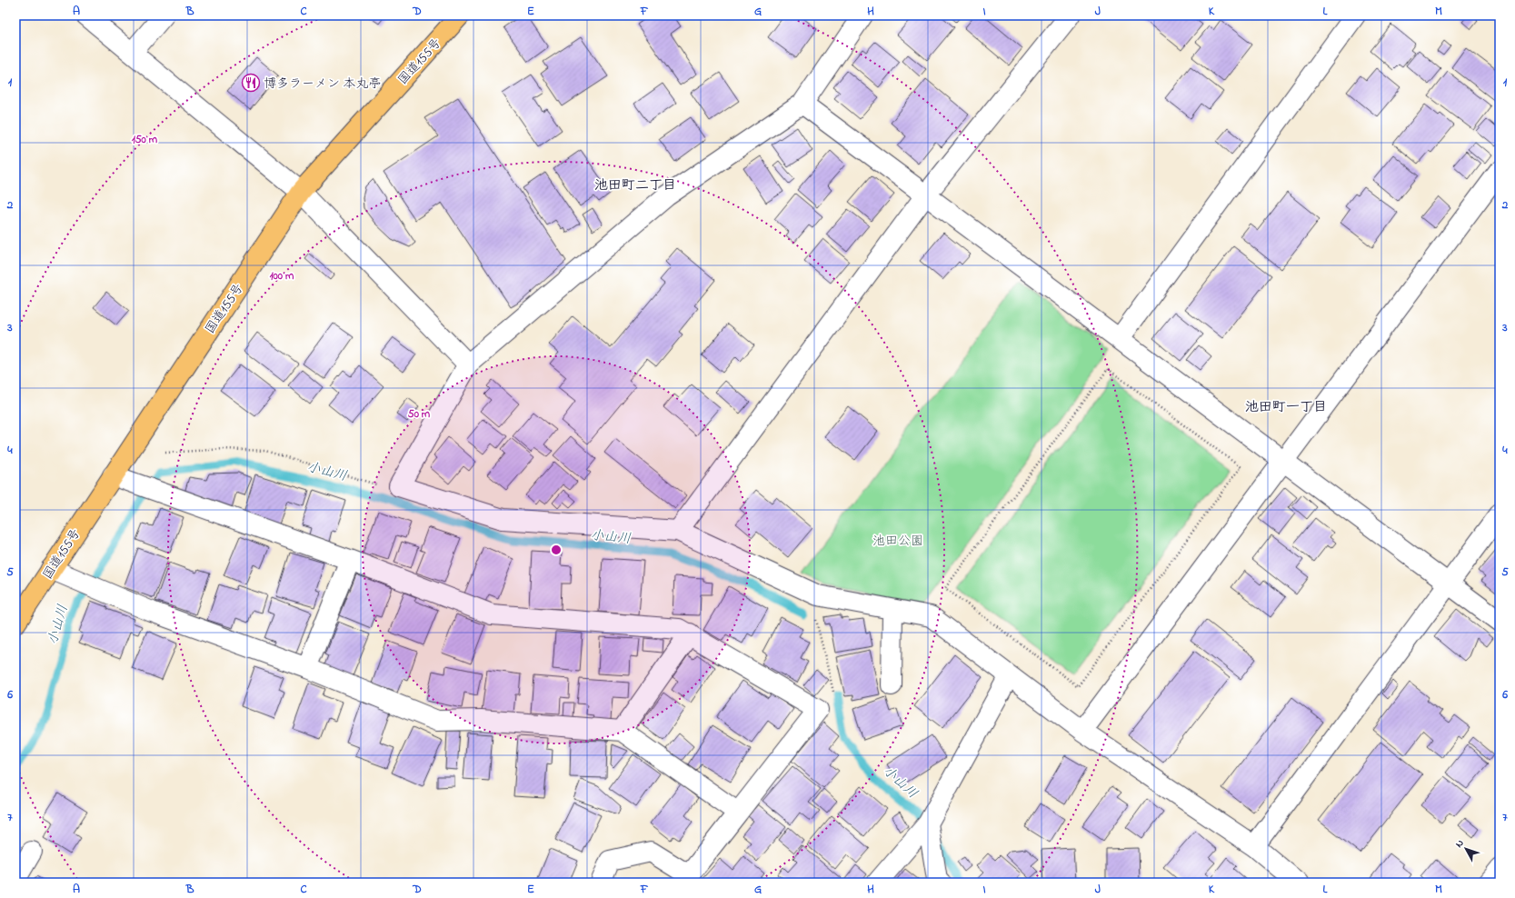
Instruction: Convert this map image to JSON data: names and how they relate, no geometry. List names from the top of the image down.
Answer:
{
  "streets": {
    "highway": ["国道155号"]
  },
  "districts": ["池田町二丁目", "池田町一丁目"],
  "water": ["小山川"],
  "parks": ["池田公園"],
  "places": {
    "restaurant": ["博多ラーメン 本丸亭"]
  },
  "north": "top left",
  "grid": {
    "columns": [
      "A",
      "B",
      "C",
      "D",
      "E",
      "F",
      "G",
      "H",
      "I",
      "J",
      "K",
      "L",
      "M"
    ],
    "rows": [
      "1",
      "2",
      "3",
      "4",
      "5",
      "6",
      "7"
    ]
  },
  "rings": ["150 m", "100 m", "50 m"]
}
